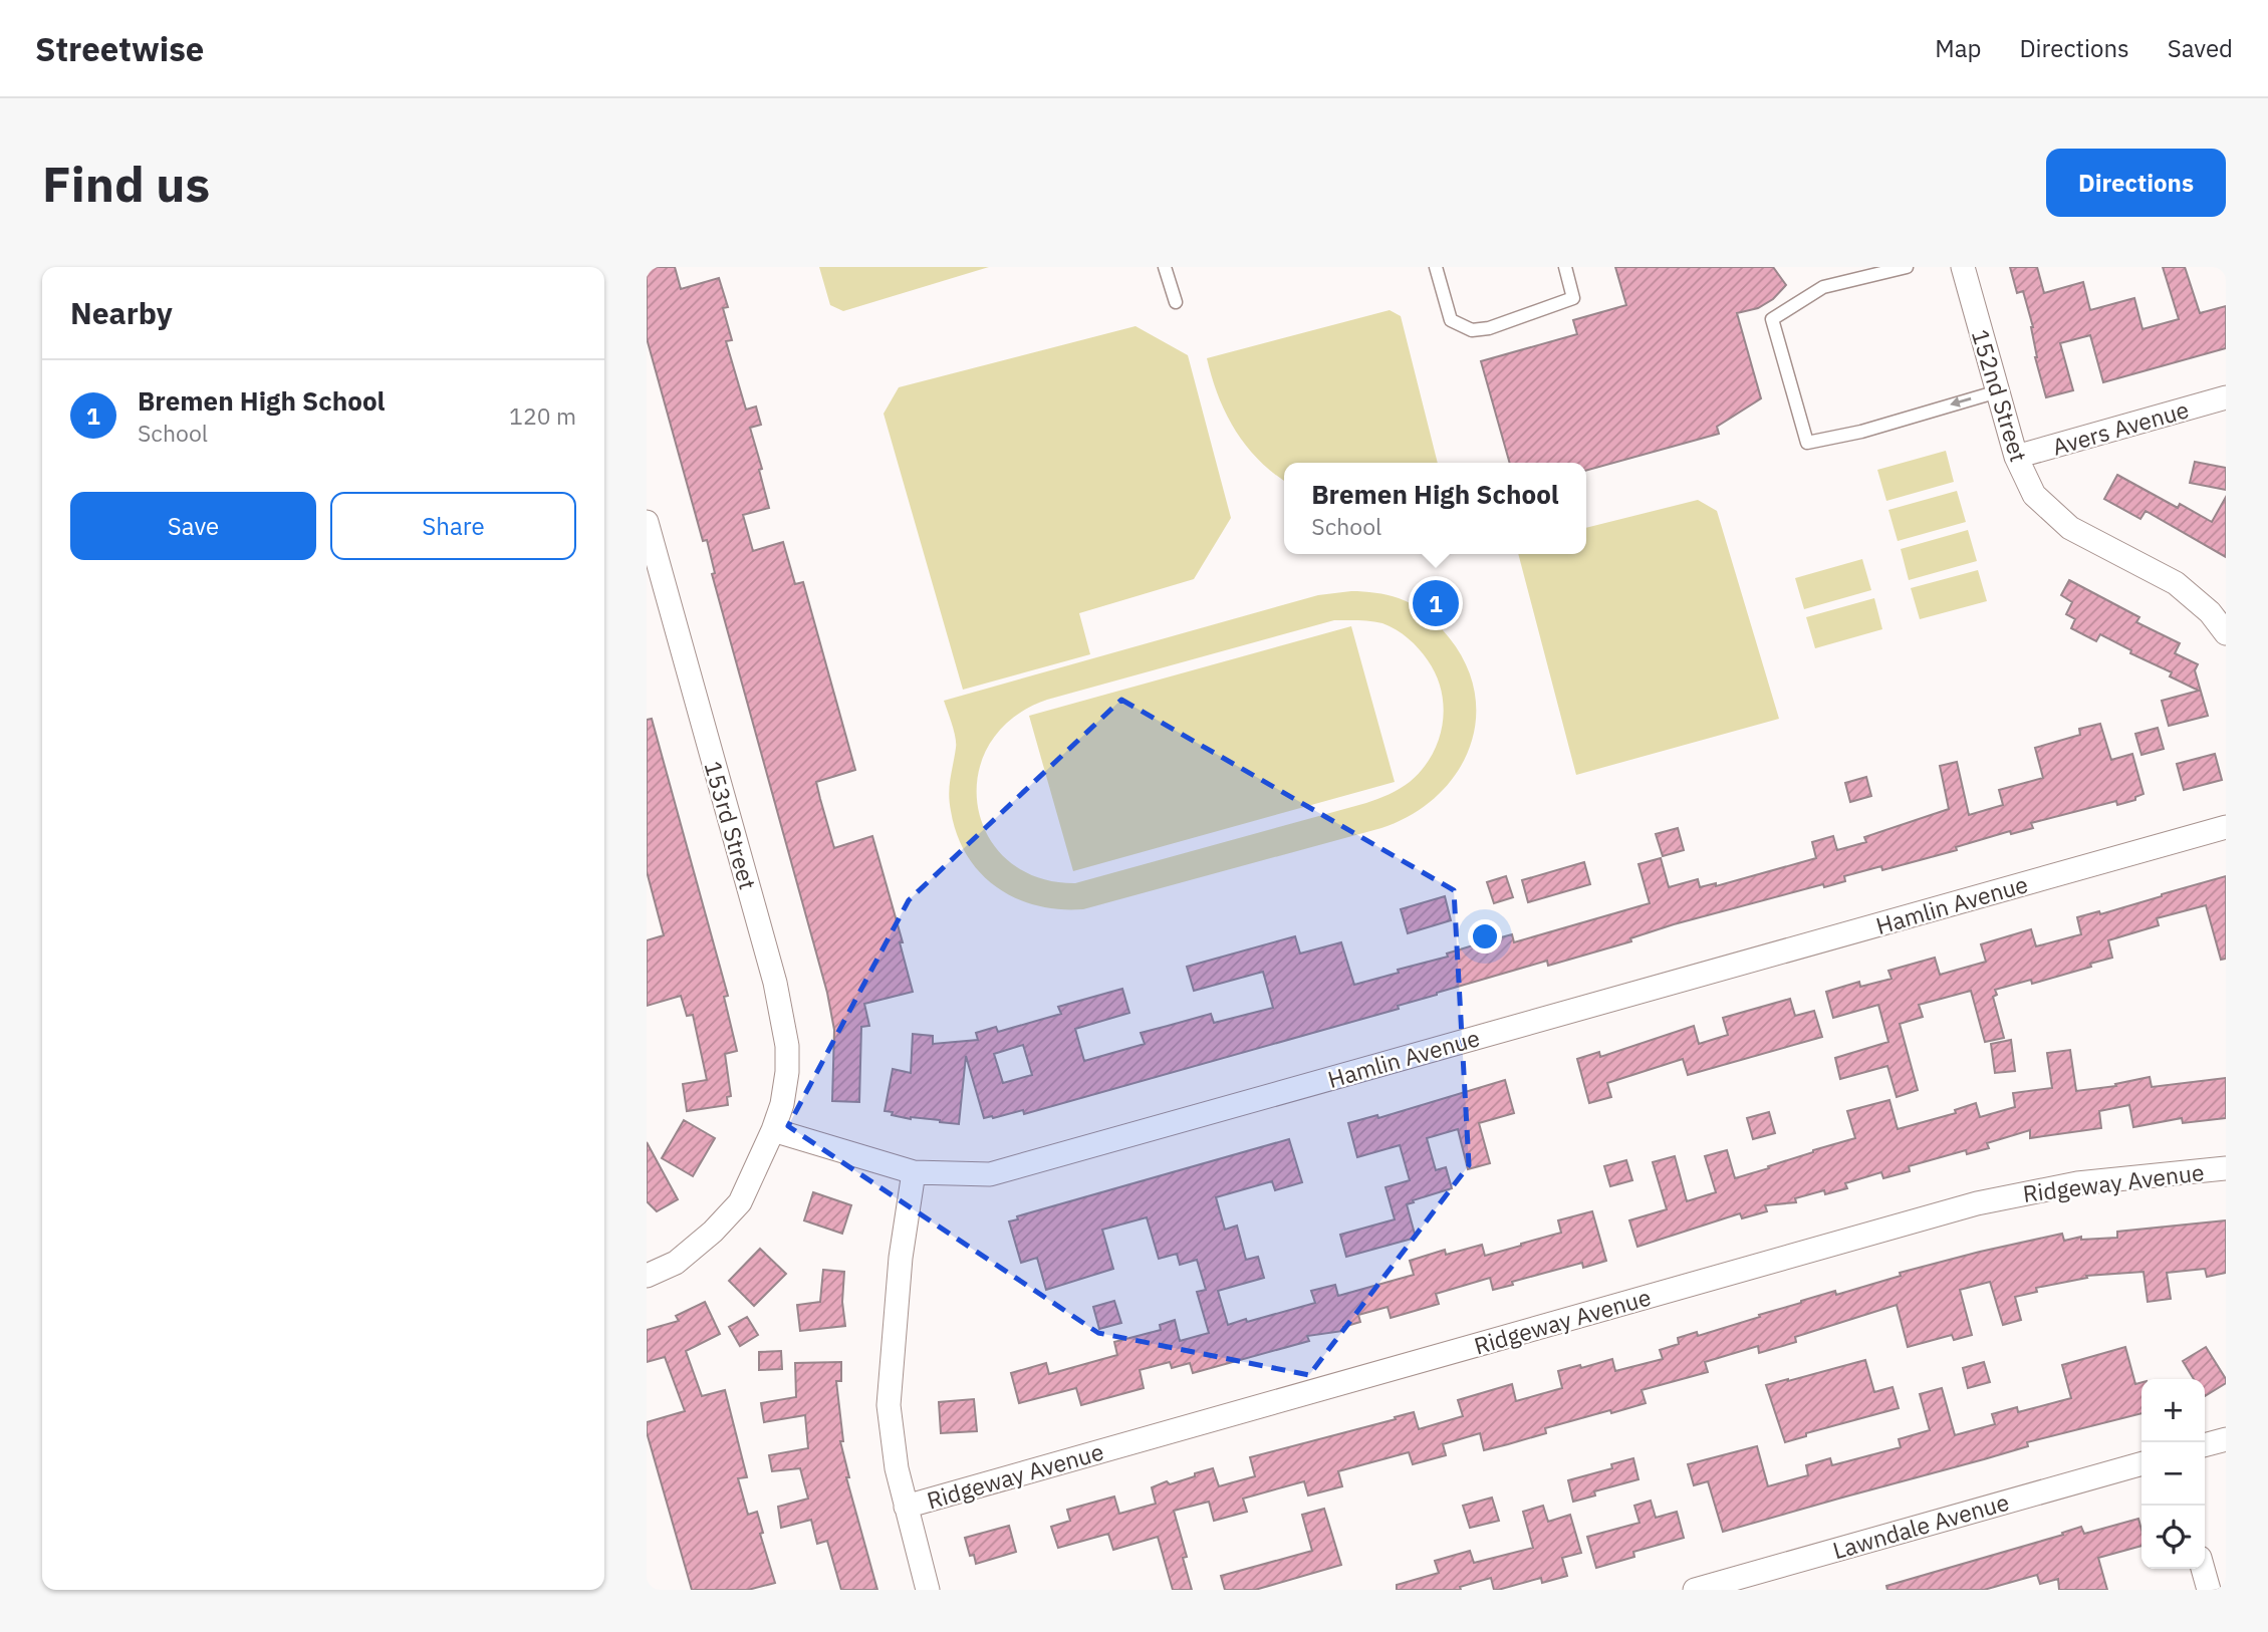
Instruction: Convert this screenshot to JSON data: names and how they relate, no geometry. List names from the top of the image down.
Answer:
{
  "streets": {
    "street": [
      "152nd Street",
      "Avers Avenue",
      "153rd Street",
      "Hamlin Avenue",
      "Ridgeway Avenue",
      "Lawndale Avenue"
    ]
  },
  "crossings": [
    ["152nd Street", "Avers Avenue"],
    ["153rd Street", "Hamlin Avenue"]
  ],
  "page": {
    "header": "Streetwise",
    "nav": ["Map", "Directions", "Saved"],
    "buttons": [
      "Directions",
      ["Save", "Share"]
    ],
    "title": "Find us",
    "heading": "Nearby",
    "list": [
      {
        "mark": "1",
        "name": "Bremen High School",
        "note": "School",
        "value": "120 m"
      }
    ],
    "popup": ["Bremen High School", "School"],
    "pins": "1",
    "map_buttons": ["+", "−"]
  }
}
